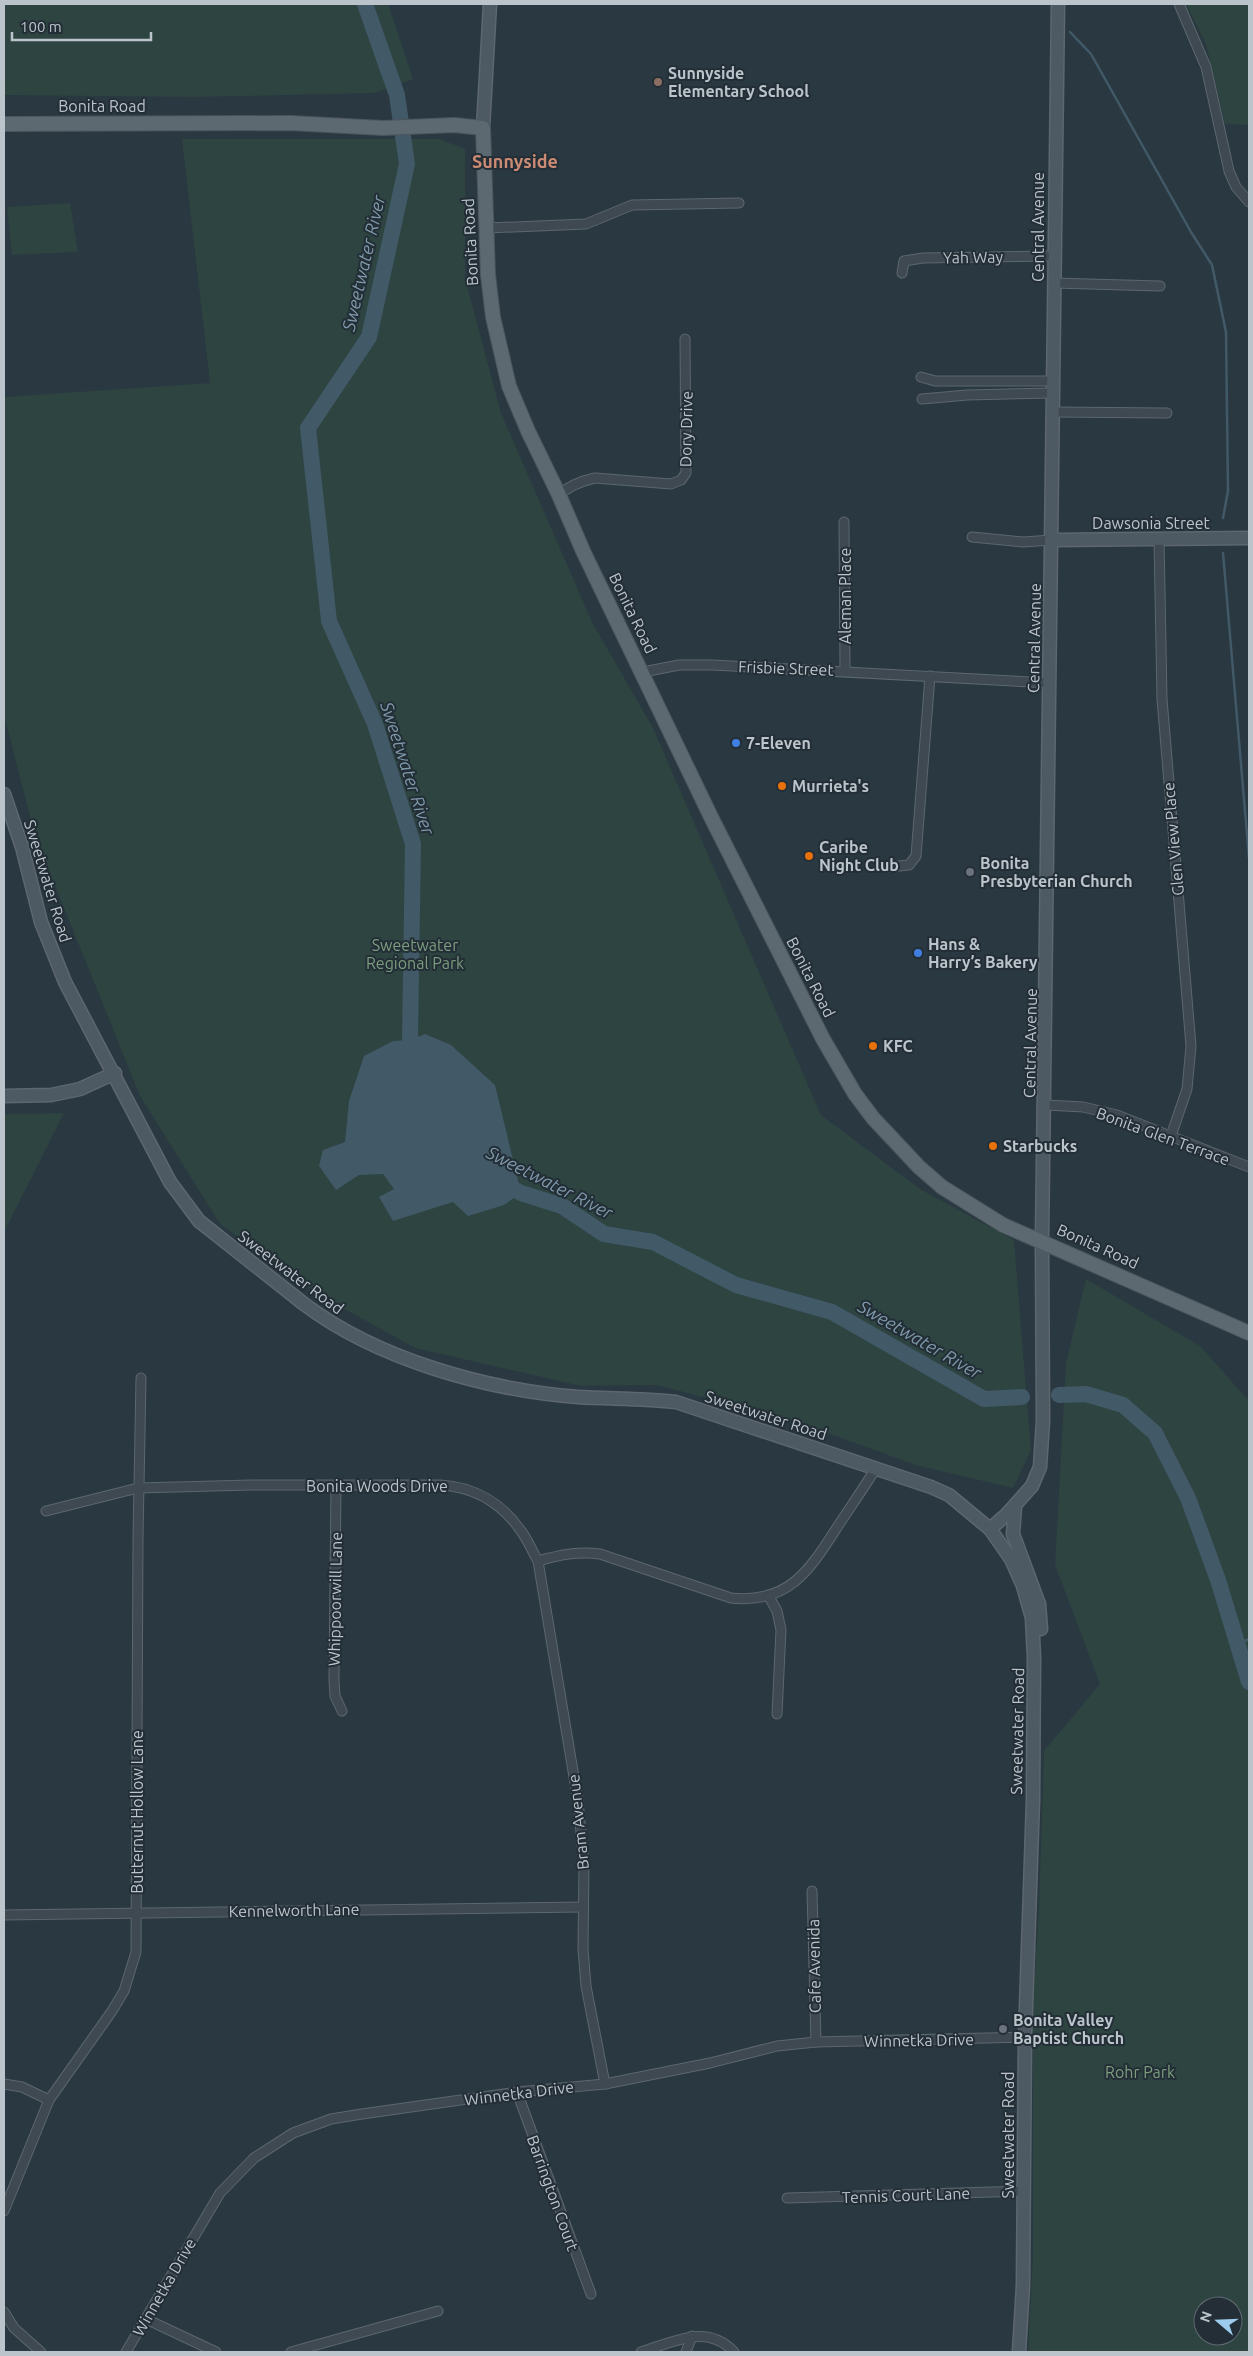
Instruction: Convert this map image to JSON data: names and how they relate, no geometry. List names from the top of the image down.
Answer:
{
  "streets": {
    "main road": [
      "Bonita Road",
      "Central Avenue",
      "Dawsonia Street",
      "Sweetwater Road"
    ],
    "street": [
      "Yah Way",
      "Dory Drive",
      "Aleman Place",
      "Frisbie Street",
      "Glen View Place",
      "Bonita Glen Terrace",
      "Bonita Woods Drive",
      "Whippoorwill Lane",
      "Butternut Hollow Lane",
      "Bram Avenue",
      "Kennelworth Lane",
      "Cafe Avenida",
      "Winnetka Drive",
      "Barrington Court",
      "Tennis Court Lane"
    ]
  },
  "crossings": [
    ["Bonita Road", "Central Avenue"],
    ["Bonita Road", "Dory Drive"],
    ["Bonita Road", "Frisbie Street"],
    ["Central Avenue", "Yah Way"],
    ["Central Avenue", "Dawsonia Street"],
    ["Central Avenue", "Frisbie Street"],
    ["Central Avenue", "Sweetwater Road"],
    ["Central Avenue", "Bonita Glen Terrace"],
    ["Dawsonia Street", "Glen View Place"],
    ["Aleman Place", "Frisbie Street"],
    ["Glen View Place", "Bonita Glen Terrace"],
    ["Sweetwater Road", "Winnetka Drive"],
    ["Sweetwater Road", "Tennis Court Lane"],
    ["Bonita Woods Drive", "Whippoorwill Lane"],
    ["Bonita Woods Drive", "Butternut Hollow Lane"],
    ["Bonita Woods Drive", "Bram Avenue"],
    ["Butternut Hollow Lane", "Kennelworth Lane"],
    ["Bram Avenue", "Kennelworth Lane"],
    ["Bram Avenue", "Winnetka Drive"],
    ["Cafe Avenida", "Winnetka Drive"],
    ["Winnetka Drive", "Barrington Court"]
  ],
  "districts": ["Sunnyside"],
  "water": ["Sweetwater River"],
  "parks": ["Sweetwater Regional Park", "Rohr Park"],
  "places": [
    "Sunnyside Elementary School",
    "7-Eleven",
    "Murrieta's",
    "Caribe Night Club",
    "Bonita Presbyterian Church",
    "Hans & Harry’s Bakery",
    "KFC",
    "Starbucks",
    "Bonita Valley Baptist Church"
  ],
  "scale_bar": "100 m",
  "north": "left"
}
